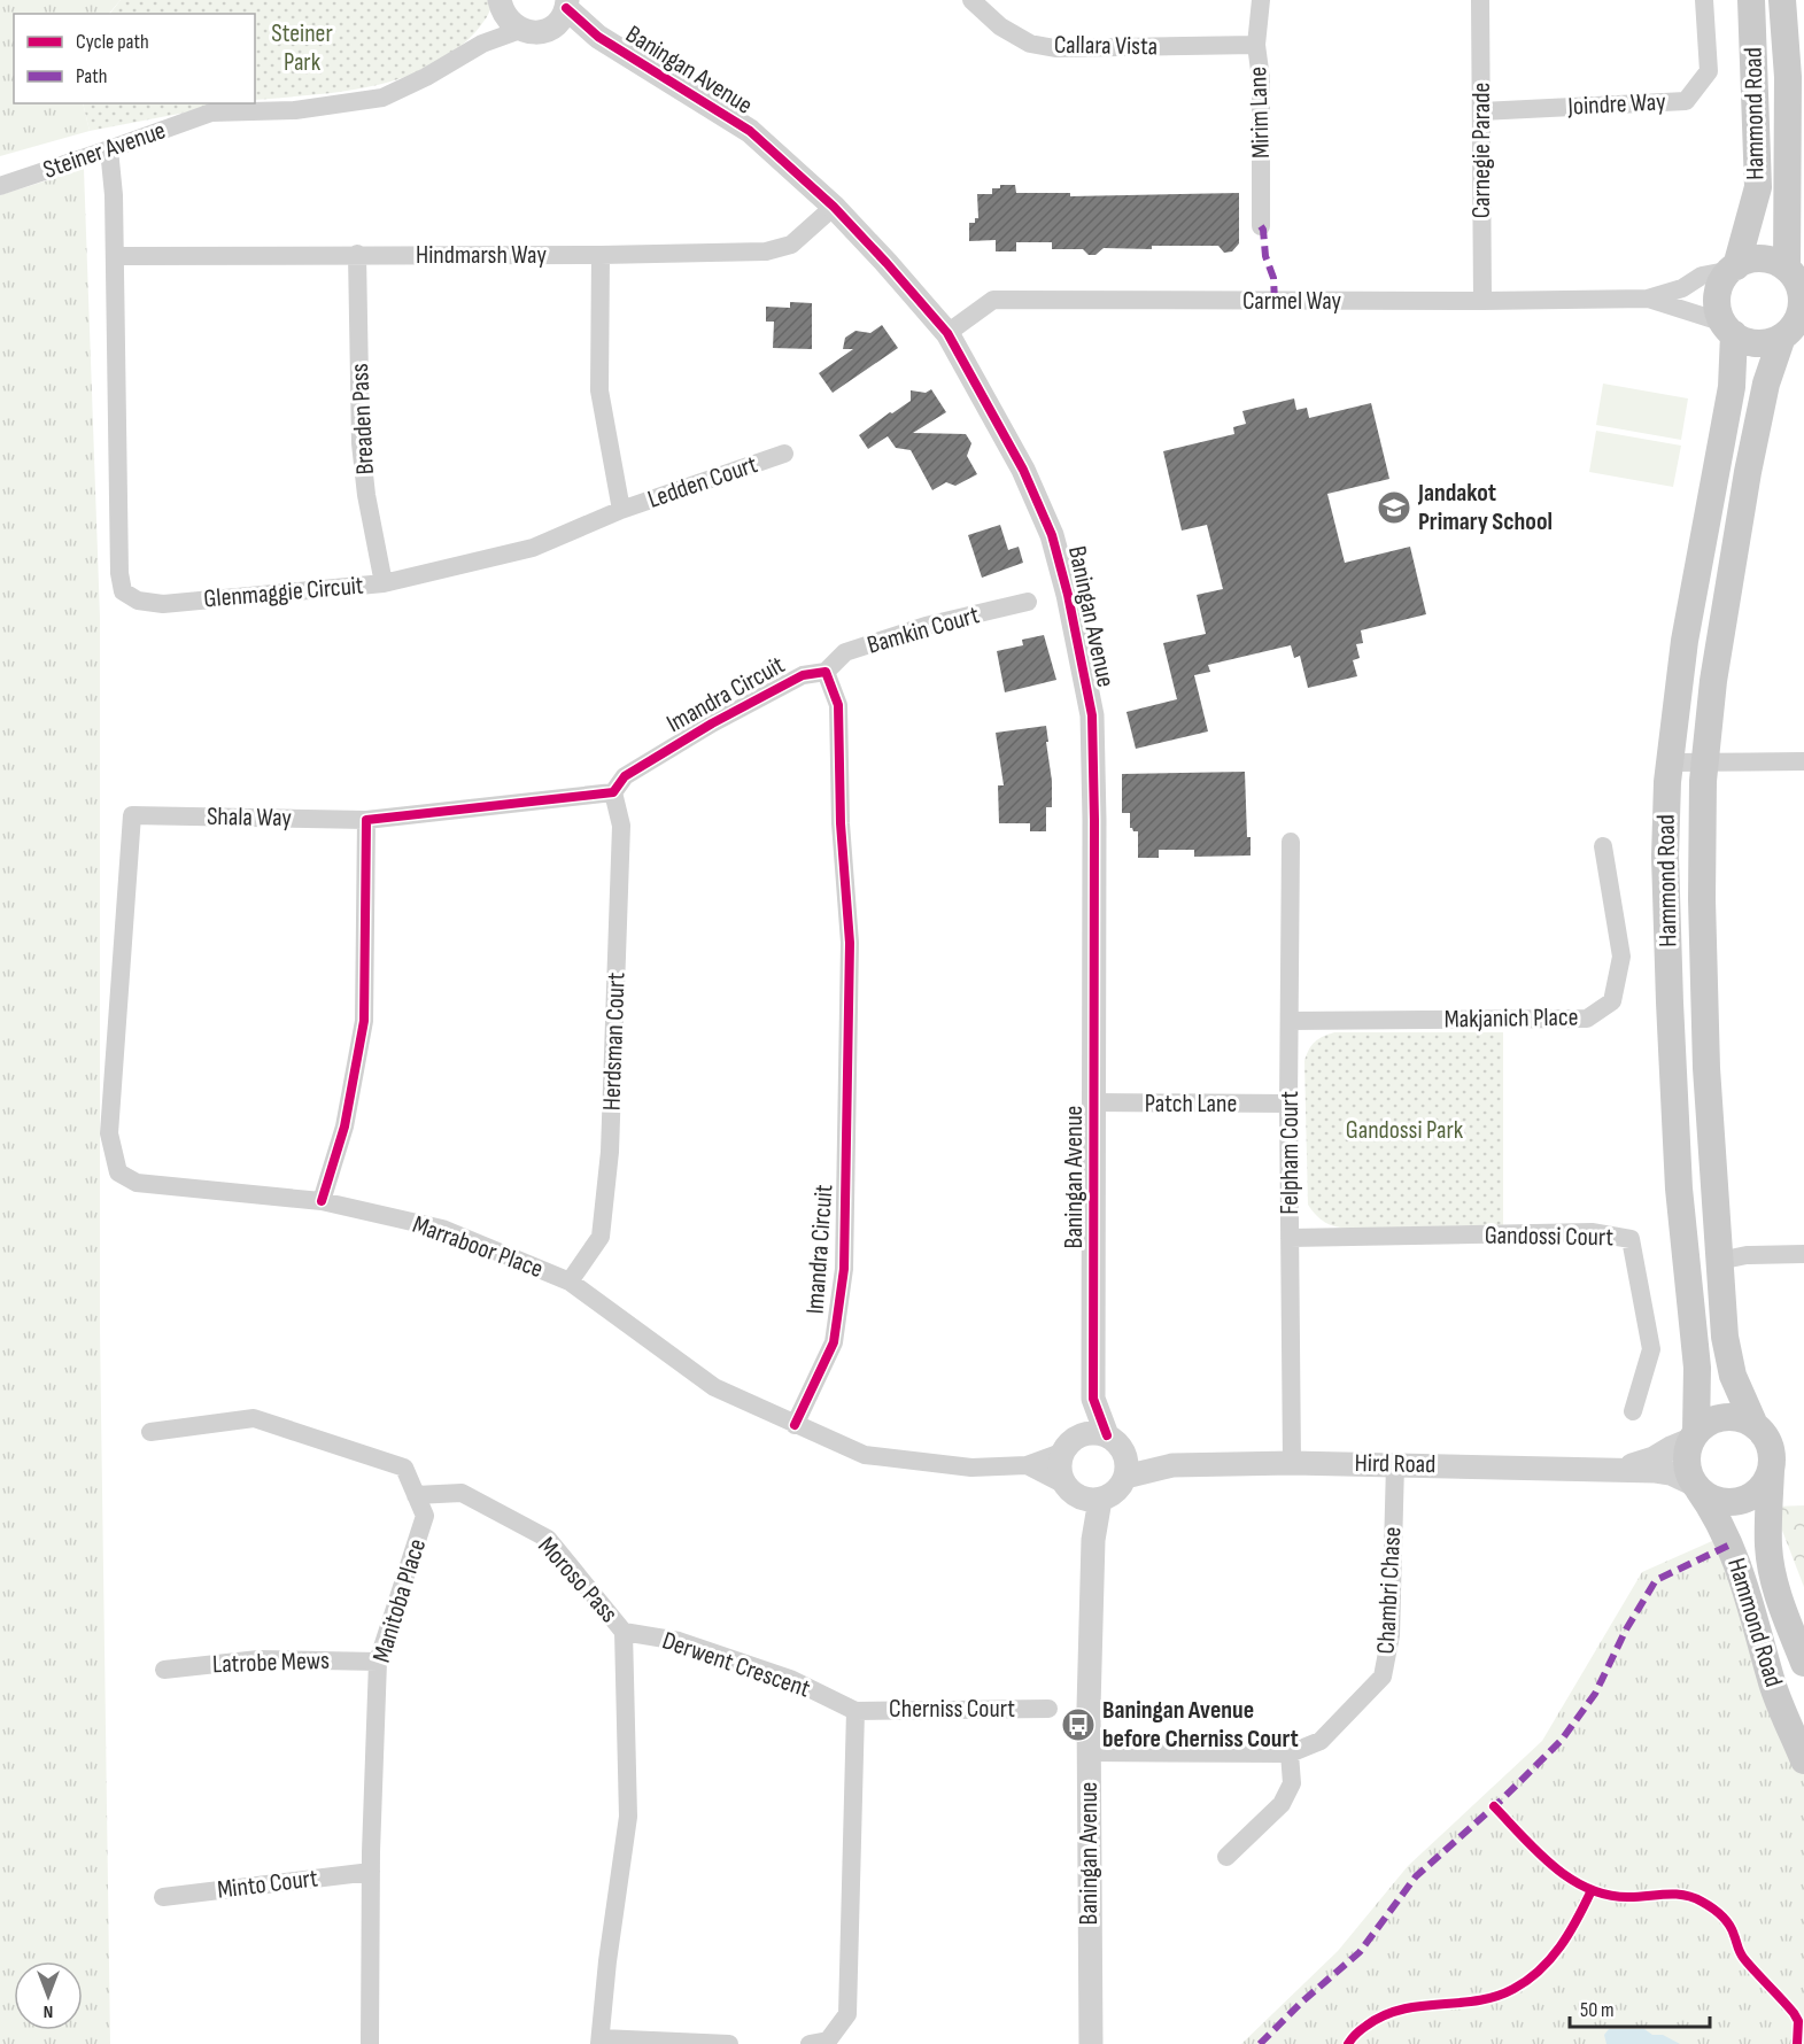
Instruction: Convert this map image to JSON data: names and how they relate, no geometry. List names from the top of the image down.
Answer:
{
  "streets": {
    "main road": ["Hammond Road"],
    "street": [
      "Callara Vista",
      "Baningan Avenue",
      "Joindre Way",
      "Mirim Lane",
      "Steiner Avenue",
      "Carnegie Parade",
      "Hindmarsh Way",
      "Carmel Way",
      "Breaden Pass",
      "Ledden Court",
      "Glenmaggie Circuit",
      "Bamkin Court",
      "Imandra Circuit",
      "Shala Way",
      "Makjanich Place",
      "Herdsman Court",
      "Patch Lane",
      "Felpham Court",
      "Gandossi Court",
      "Marraboor Place",
      "Hird Road",
      "Moroso Pass",
      "Chambri Chase",
      "Manitoba Place",
      "Latrobe Mews",
      "Derwent Crescent",
      "Cherniss Court",
      "Minto Court"
    ]
  },
  "crossings": [
    ["Callara Vista", "Mirim Lane"],
    ["Baningan Avenue", "Hindmarsh Way"],
    ["Baningan Avenue", "Carmel Way"],
    ["Baningan Avenue", "Patch Lane"],
    ["Baningan Avenue", "Marraboor Place"],
    ["Baningan Avenue", "Hird Road"],
    ["Baningan Avenue", "Chambri Chase"],
    ["Joindre Way", "Carnegie Parade"],
    ["Hammond Road", "Carmel Way"],
    ["Hammond Road", "Hird Road"],
    ["Steiner Avenue", "Glenmaggie Circuit"],
    ["Carnegie Parade", "Carmel Way"],
    ["Hindmarsh Way", "Breaden Pass"],
    ["Hindmarsh Way", "Glenmaggie Circuit"],
    ["Breaden Pass", "Glenmaggie Circuit"],
    ["Ledden Court", "Glenmaggie Circuit"],
    ["Bamkin Court", "Imandra Circuit"],
    ["Imandra Circuit", "Herdsman Court"],
    ["Imandra Circuit", "Marraboor Place"],
    ["Shala Way", "Marraboor Place"],
    ["Makjanich Place", "Felpham Court"],
    ["Herdsman Court", "Marraboor Place"],
    ["Patch Lane", "Felpham Court"],
    ["Felpham Court", "Gandossi Court"],
    ["Felpham Court", "Hird Road"],
    ["Marraboor Place", "Hird Road"],
    ["Hird Road", "Chambri Chase"],
    ["Moroso Pass", "Manitoba Place"],
    ["Moroso Pass", "Derwent Crescent"],
    ["Manitoba Place", "Latrobe Mews"],
    ["Manitoba Place", "Minto Court"],
    ["Derwent Crescent", "Cherniss Court"]
  ],
  "parks": ["Steiner Park", "Gandossi Park"],
  "places": {
    "school or university": ["Jandakot Primary School"],
    "bus stop": ["Baningan Avenue before Cherniss Court"]
  },
  "legend": ["Cycle path", "Path"],
  "scale_bar": "50 m",
  "north": "bottom"
}
